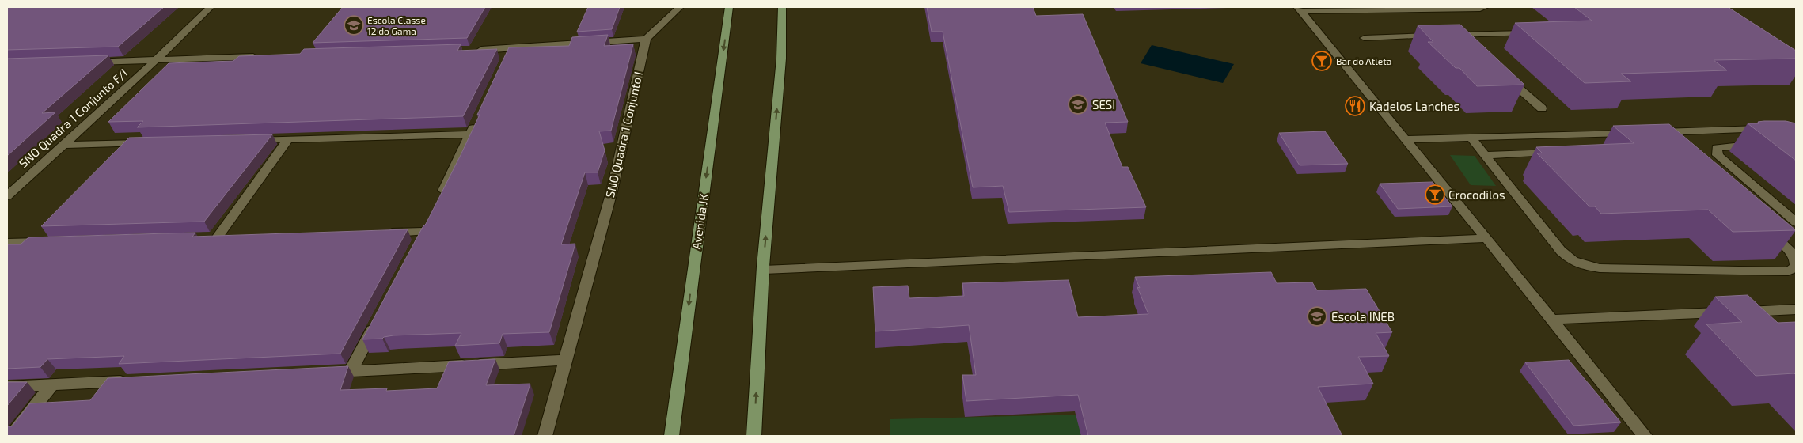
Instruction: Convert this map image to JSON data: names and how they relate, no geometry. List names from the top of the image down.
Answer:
{
  "streets": {
    "main road": ["Avenida JK"],
    "street": ["SNO Quadra 1 Conjunto F/I", "SNO Quadra 1 Conjunto I"]
  },
  "places": {
    "school or university": ["Escola Classe 12 do Gama", "SESI", "Escola INEB"],
    "bar": ["Bar do Atleta", "Crocodilos"],
    "restaurant": ["Kadelos Lanches"]
  }
}
